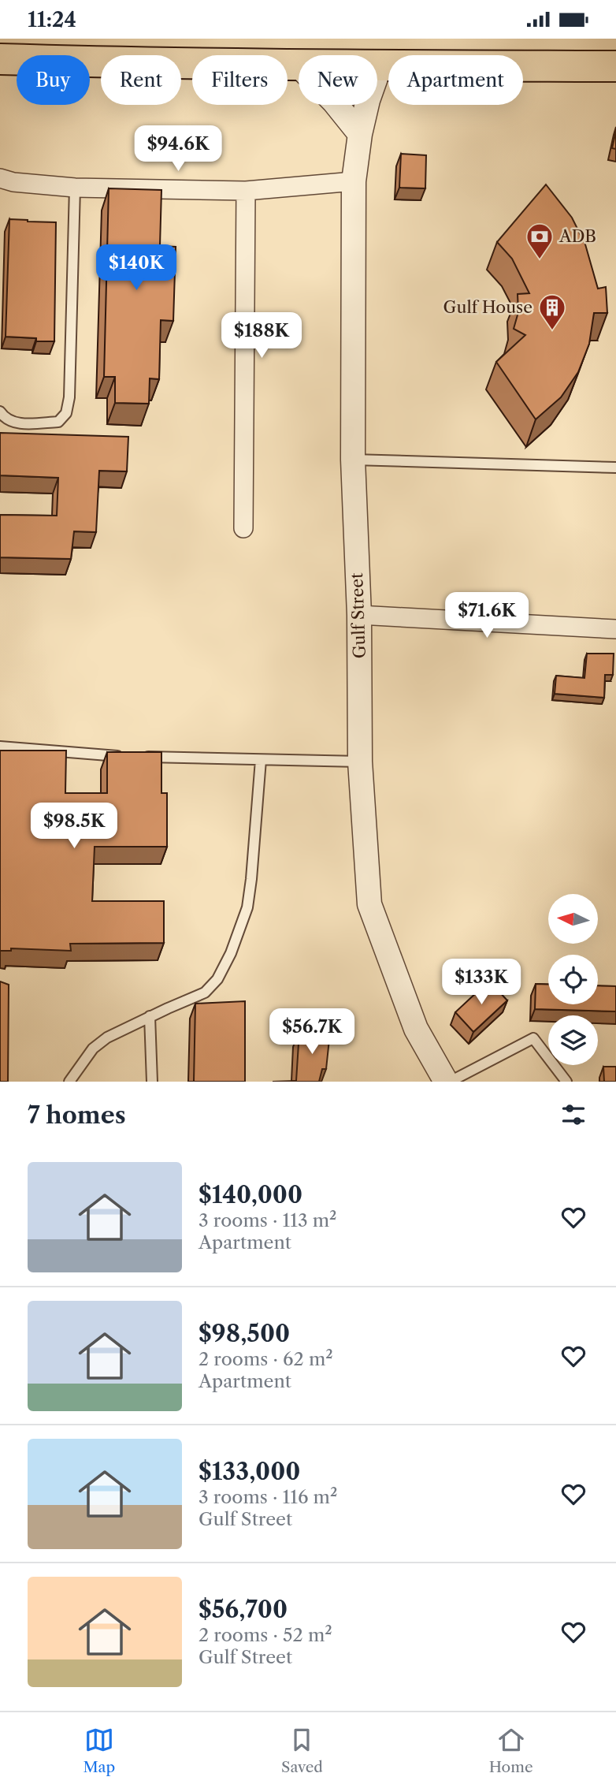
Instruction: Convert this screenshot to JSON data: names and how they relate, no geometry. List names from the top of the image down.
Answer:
{
  "streets": {
    "street": ["Gulf Street"]
  },
  "places": {
    "bank": ["ADB"],
    "building": ["Gulf House"]
  },
  "north": "left",
  "page": {
    "status": "11:24",
    "chip": [
      "Buy",
      "Rent",
      "Filters",
      "New",
      "Apartment"
    ],
    "price": [
      "$94.6K",
      "$140K",
      "$188K",
      "$71.6K",
      "$98.5K",
      "$133K",
      "$56.7K"
    ],
    "heading": "7 homes",
    "list": [
      {
        "name": "$140,000",
        "note": "3 rooms · 113 m² · Apartment"
      },
      {
        "name": "$98,500",
        "note": "2 rooms · 62 m² · Apartment"
      },
      {
        "name": "$133,000",
        "note": "3 rooms · 116 m² · Gulf Street"
      },
      {
        "name": "$56,700",
        "note": "2 rooms · 52 m² · Gulf Street"
      }
    ],
    "tabs": ["Map", "Saved", "Home"]
  }
}
